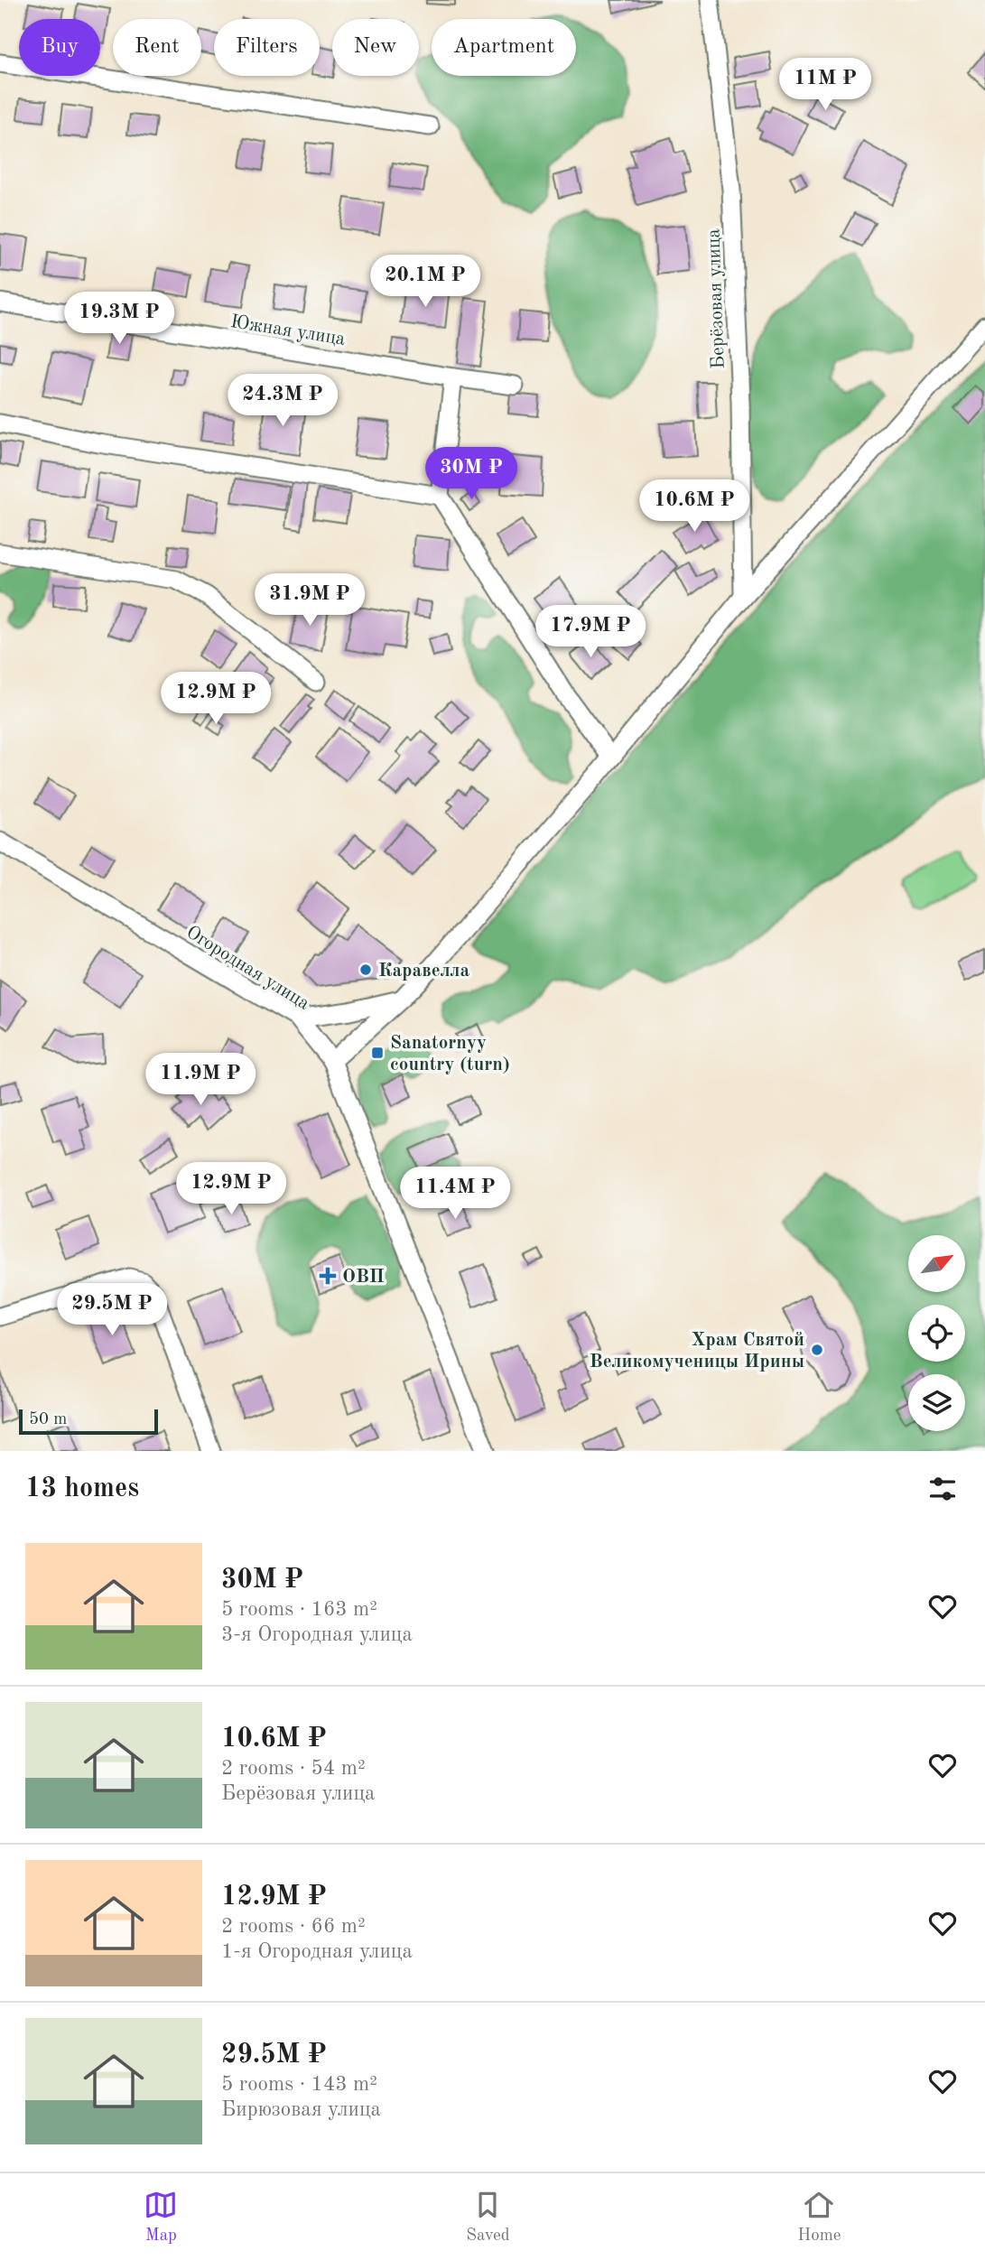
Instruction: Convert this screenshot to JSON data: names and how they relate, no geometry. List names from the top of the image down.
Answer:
{
  "streets": {
    "street": ["Берёзовая улица", "Южная улица", "Огородная улица"]
  },
  "places": {
    "other": ["Каравелла", "Храм Святой Великомученицы Ирины"],
    "transit": ["Sanatornyy country (turn)"],
    "health": ["ОВП"]
  },
  "scale_bar": "50 m",
  "north": "top right",
  "page": {
    "chip": [
      "Buy",
      "Rent",
      "Filters",
      "New",
      "Apartment"
    ],
    "price": [
      "11M ₽",
      "20.1M ₽",
      "19.3M ₽",
      "24.3M ₽",
      "30M ₽",
      "10.6M ₽",
      "31.9M ₽",
      "17.9M ₽",
      "12.9M ₽",
      "11.9M ₽",
      "12.9M ₽",
      "11.4M ₽",
      "29.5M ₽"
    ],
    "scale": "50 m",
    "heading": "13 homes",
    "list": [
      {
        "name": "30M ₽",
        "note": "5 rooms · 163 m² · 3-я Огородная улица"
      },
      {
        "name": "10.6M ₽",
        "note": "2 rooms · 54 m² · Берёзовая улица"
      },
      {
        "name": "12.9M ₽",
        "note": "2 rooms · 66 m² · 1-я Огородная улица"
      },
      {
        "name": "29.5M ₽",
        "note": "5 rooms · 143 m² · Бирюзовая улица"
      }
    ],
    "tabs": ["Map", "Saved", "Home"]
  }
}
